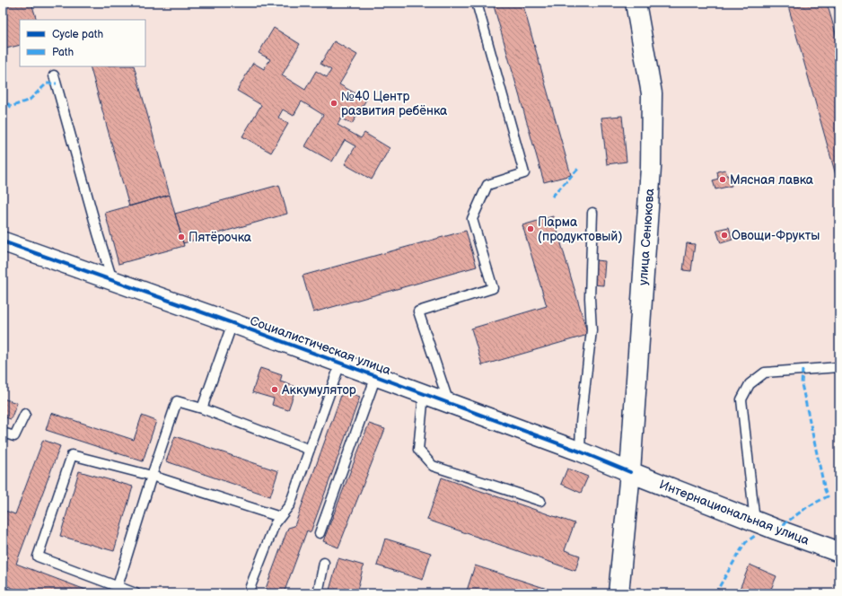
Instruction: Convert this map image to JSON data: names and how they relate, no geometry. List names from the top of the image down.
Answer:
{
  "streets": {
    "main road": ["улица Сенюкова", "Интернациональная улица"],
    "street": ["Социалистическая улица"]
  },
  "crossings": [
    ["улица Сенюкова", "Социалистическая улица"],
    ["улица Сенюкова", "Интернациональная улица"],
    ["Социалистическая улица", "Интернациональная улица"]
  ],
  "places": [
    "№40 Центр развития ребёнка",
    "Мясная лавка",
    "Парма (продуктовый)",
    "Овощи-Фрукты",
    "Пятёрочка",
    "Аккумулятор"
  ],
  "legend": ["Cycle path", "Path"]
}
